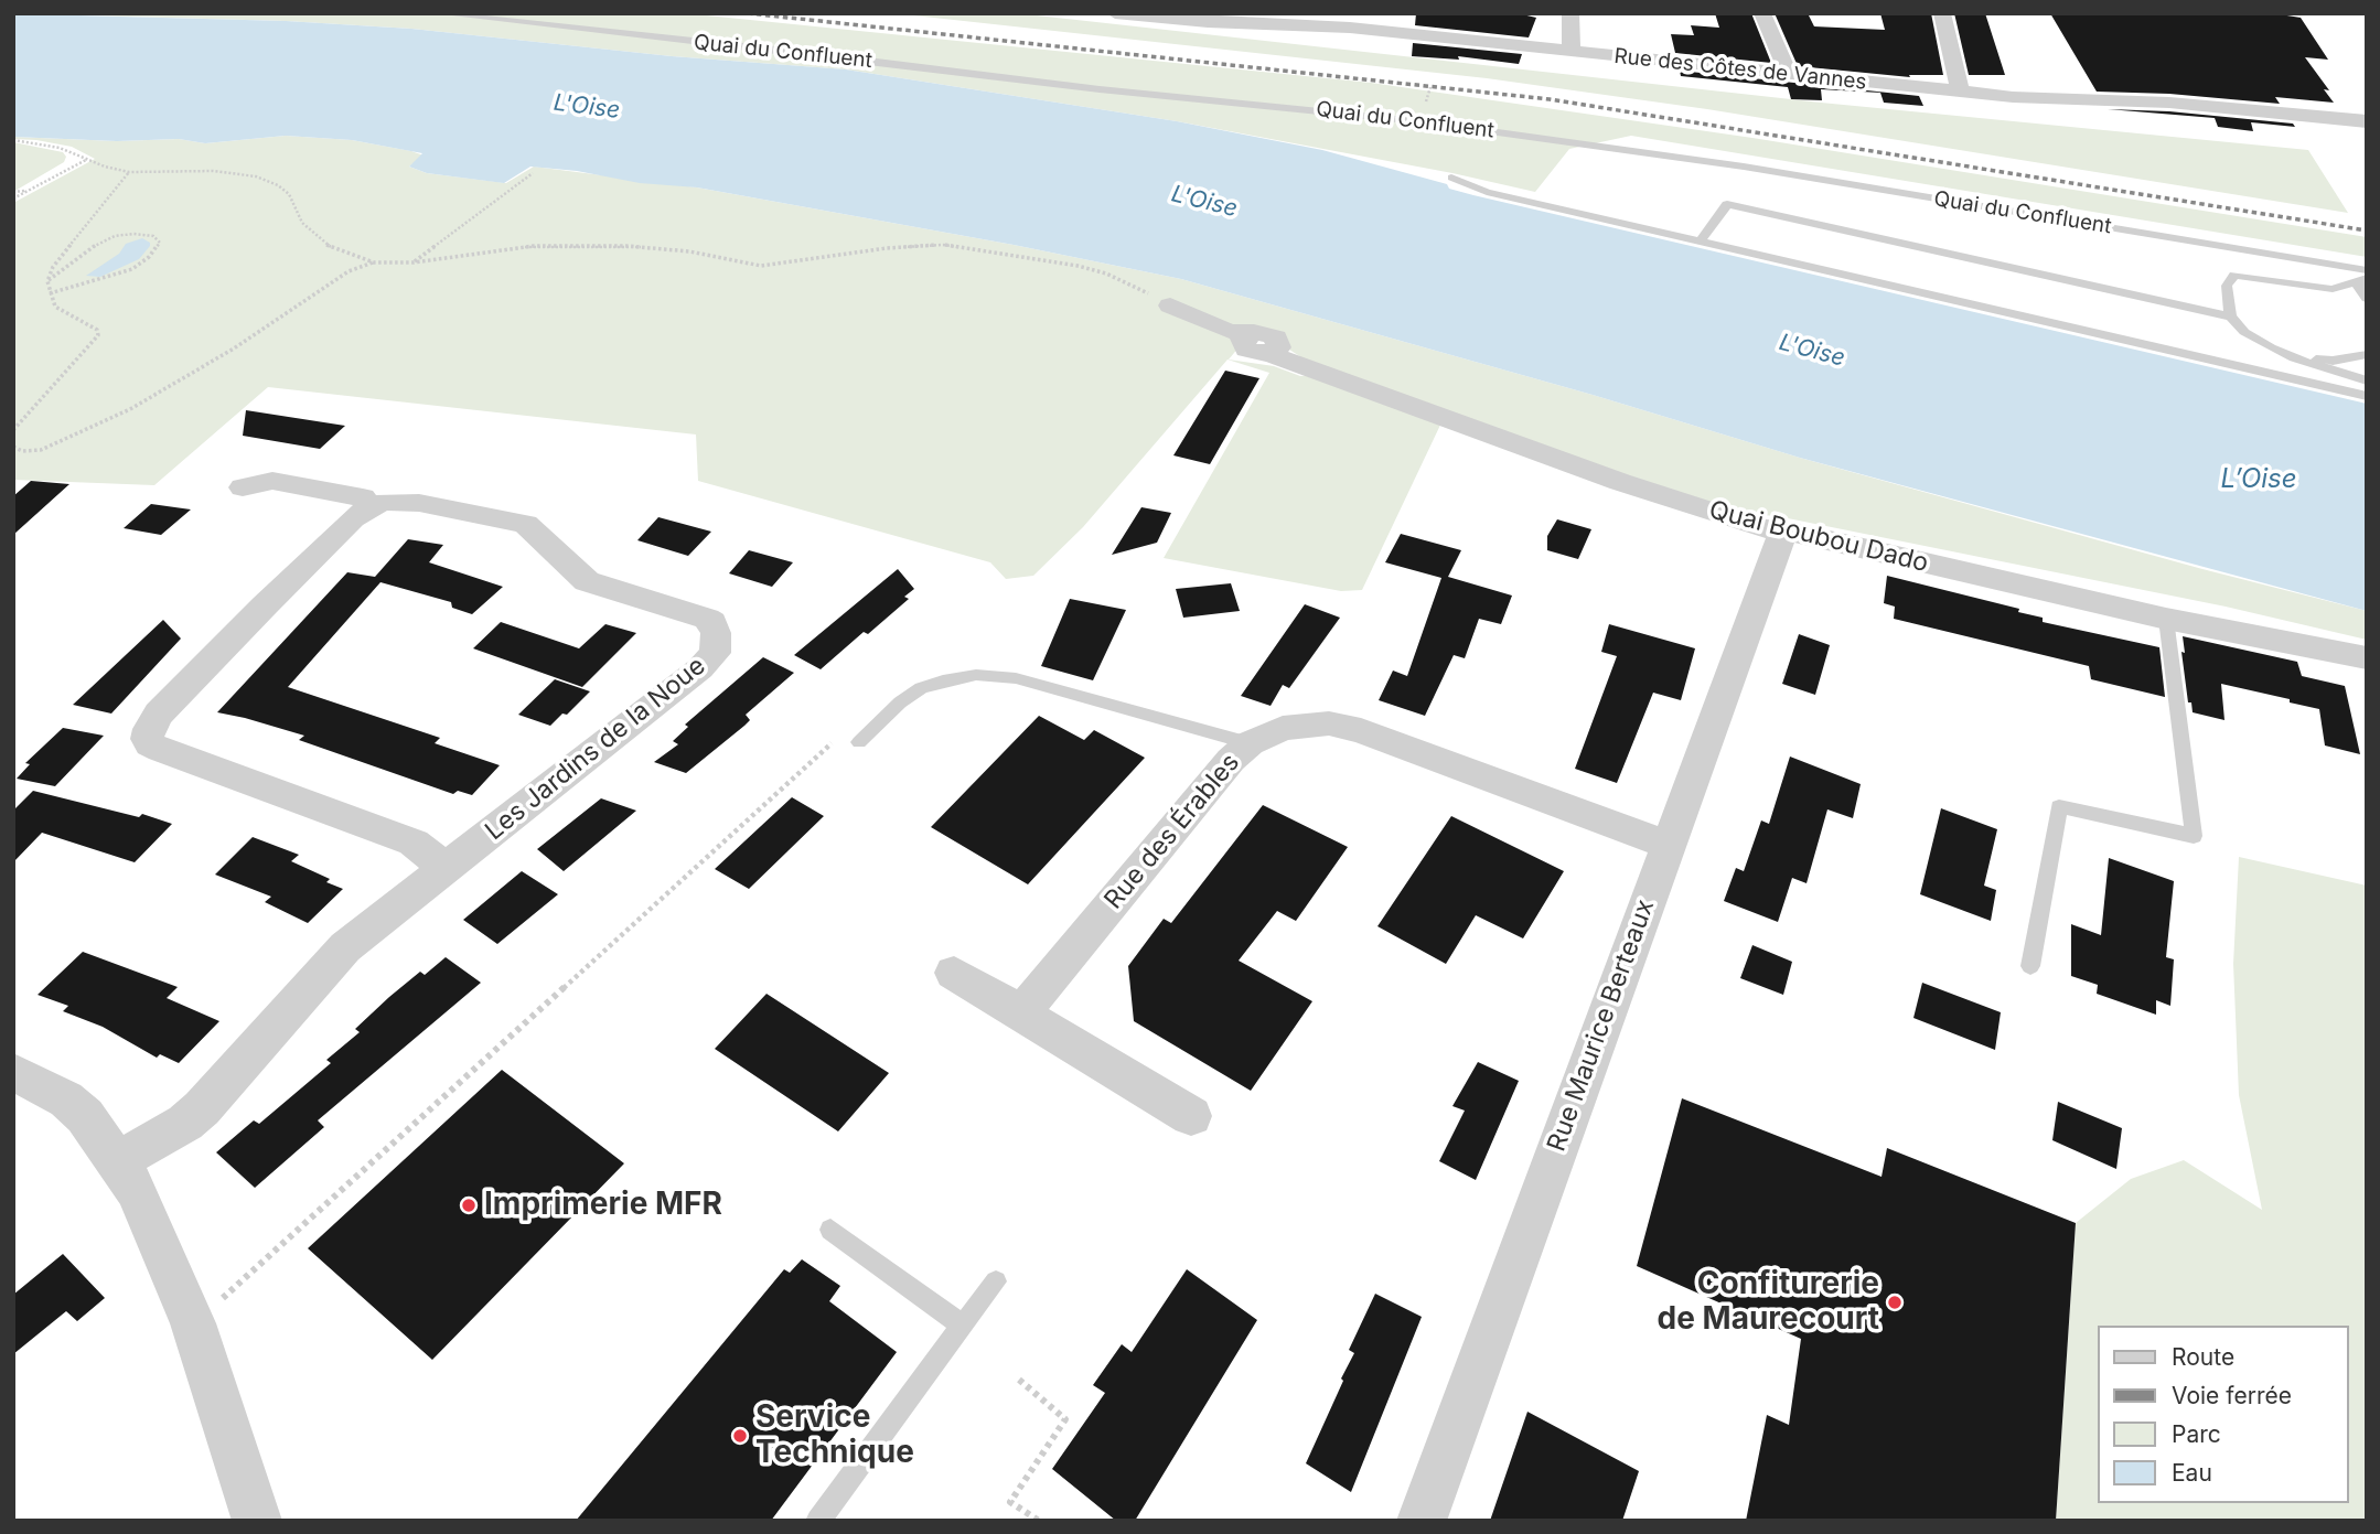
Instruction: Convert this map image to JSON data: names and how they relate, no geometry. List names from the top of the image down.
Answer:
{
  "streets": {
    "street": [
      "Rue des Côtes de Vannes",
      "Quai Boubou Dado",
      "Les Jardins de la Noue",
      "Rue des Érables",
      "Rue Maurice Berteaux"
    ],
    "lane": ["Quai du Confluent"]
  },
  "crossings": [
    ["Quai Boubou Dado", "Rue Maurice Berteaux"],
    ["Rue des Érables", "Rue Maurice Berteaux"]
  ],
  "water": ["L'Oise", "L’Oise"],
  "places": ["Imprimerie MFR", "Confiturerie de Maurecourt", "Service Technique"],
  "legend": [
    "Route",
    "Voie ferrée",
    "Parc",
    "Eau"
  ]
}
